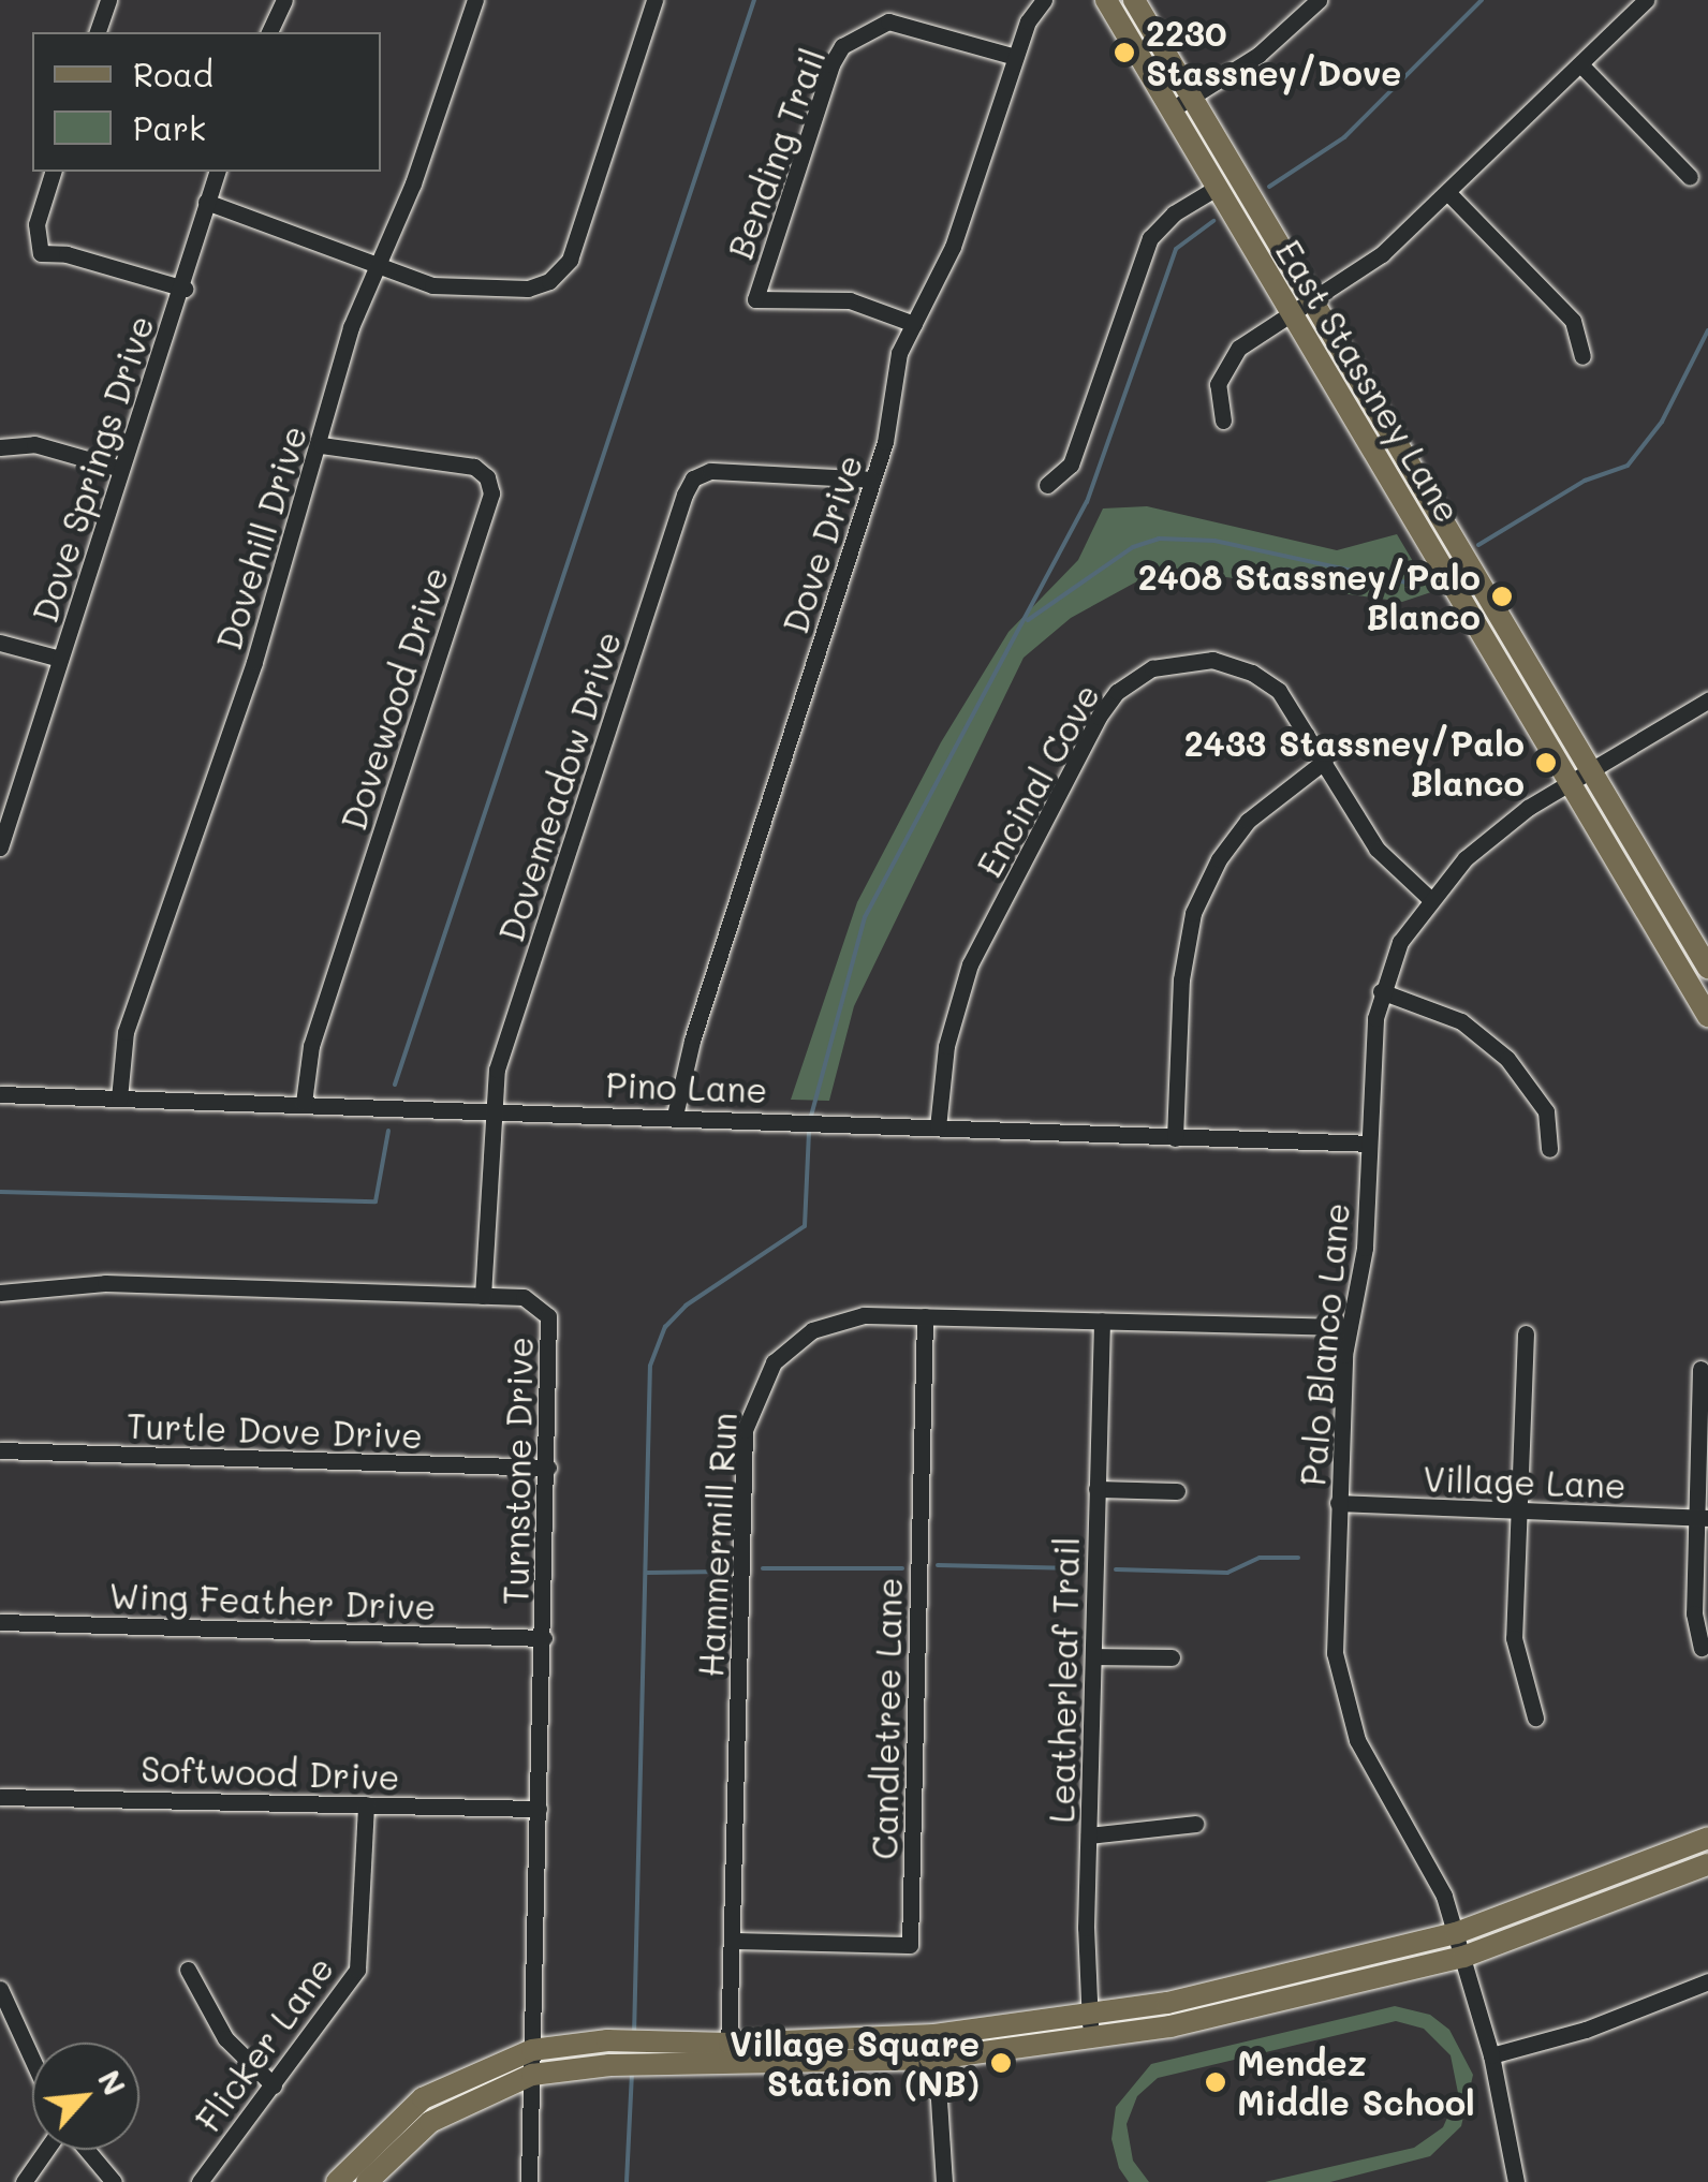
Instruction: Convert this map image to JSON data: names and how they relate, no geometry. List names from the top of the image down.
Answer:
{
  "streets": {
    "main road": ["East Stassney Lane"],
    "street": [
      "Bending Trail",
      "Dove Springs Drive",
      "Dovehill Drive",
      "Dove Drive",
      "Dovewood Drive",
      "Encinal Cove",
      "Dovemeadow Drive",
      "Pino Lane",
      "Palo Blanco Lane",
      "Turtle Dove Drive",
      "Turnstone Drive",
      "Village Lane",
      "Hammermill Run",
      "Wing Feather Drive",
      "Leatherleaf Trail",
      "Candletree Lane",
      "Softwood Drive",
      "Flicker Lane"
    ]
  },
  "crossings": [
    ["Bending Trail", "Dove Drive"],
    ["East Stassney Lane", "Palo Blanco Lane"],
    ["Dovehill Drive", "Dovewood Drive"],
    ["Dovehill Drive", "Pino Lane"],
    ["Dove Drive", "Dovemeadow Drive"],
    ["Dove Drive", "Pino Lane"],
    ["Dovewood Drive", "Pino Lane"],
    ["Encinal Cove", "Pino Lane"],
    ["Encinal Cove", "Palo Blanco Lane"],
    ["Dovemeadow Drive", "Pino Lane"],
    ["Dovemeadow Drive", "Turnstone Drive"],
    ["Pino Lane", "Palo Blanco Lane"],
    ["Palo Blanco Lane", "Village Lane"],
    ["Palo Blanco Lane", "Hammermill Run"],
    ["Turtle Dove Drive", "Turnstone Drive"],
    ["Turnstone Drive", "Wing Feather Drive"],
    ["Turnstone Drive", "Softwood Drive"],
    ["Hammermill Run", "Leatherleaf Trail"],
    ["Hammermill Run", "Candletree Lane"],
    ["Softwood Drive", "Flicker Lane"]
  ],
  "places": [
    "2230 Stassney/Dove",
    "2408 Stassney/Palo Blanco",
    "2433 Stassney/Palo Blanco",
    "Village Square Station (NB)",
    "Mendez Middle School"
  ],
  "legend": ["Road", "Park"],
  "north": "top right"
}
